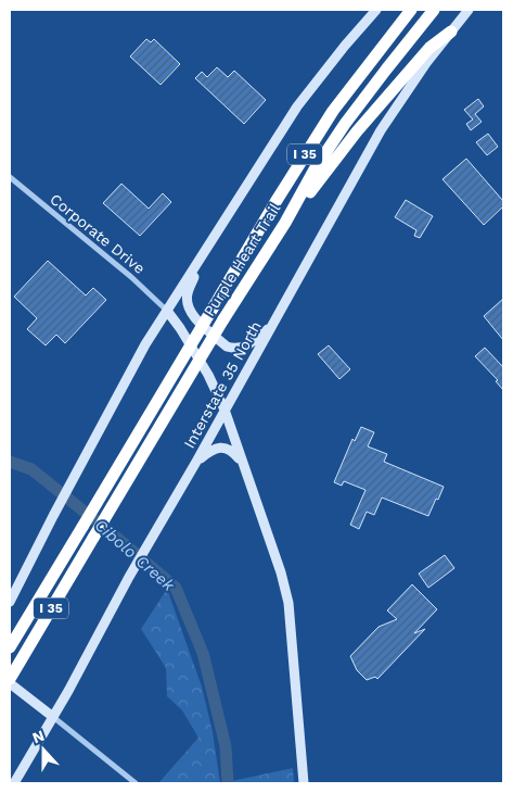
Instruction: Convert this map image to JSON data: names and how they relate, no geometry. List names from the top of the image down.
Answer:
{
  "streets": {
    "highway": ["I 35", "Purple Heart Trail"],
    "main road": ["Interstate 35 North"],
    "street": ["Corporate Drive"]
  },
  "water": ["Cibolo Creek"],
  "north": "top"
}
